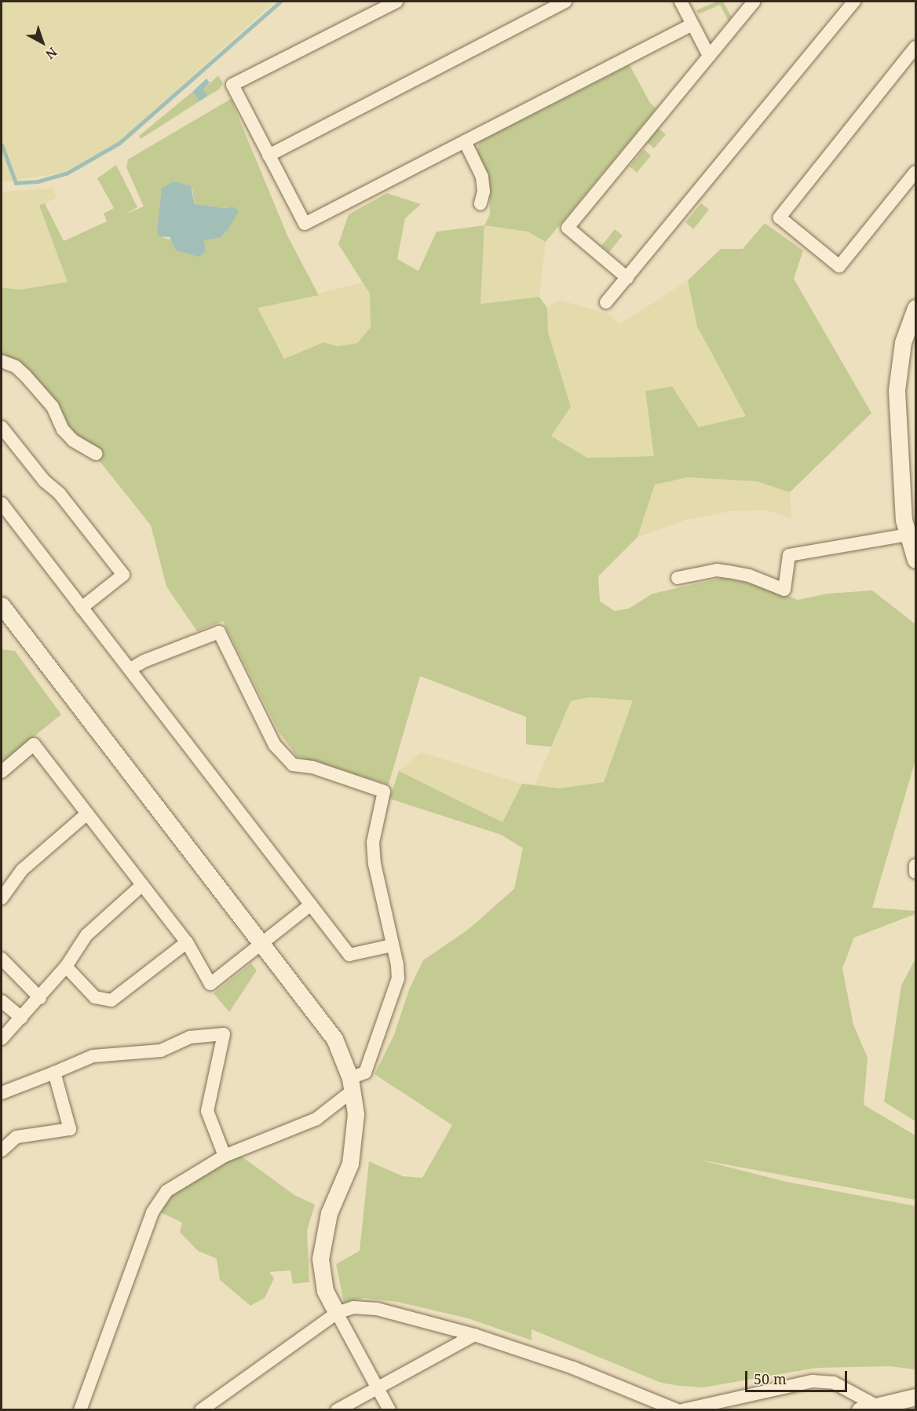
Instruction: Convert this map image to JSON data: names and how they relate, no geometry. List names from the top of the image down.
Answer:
{
  "scale_bar": "50 m",
  "north": "bottom right"
}
